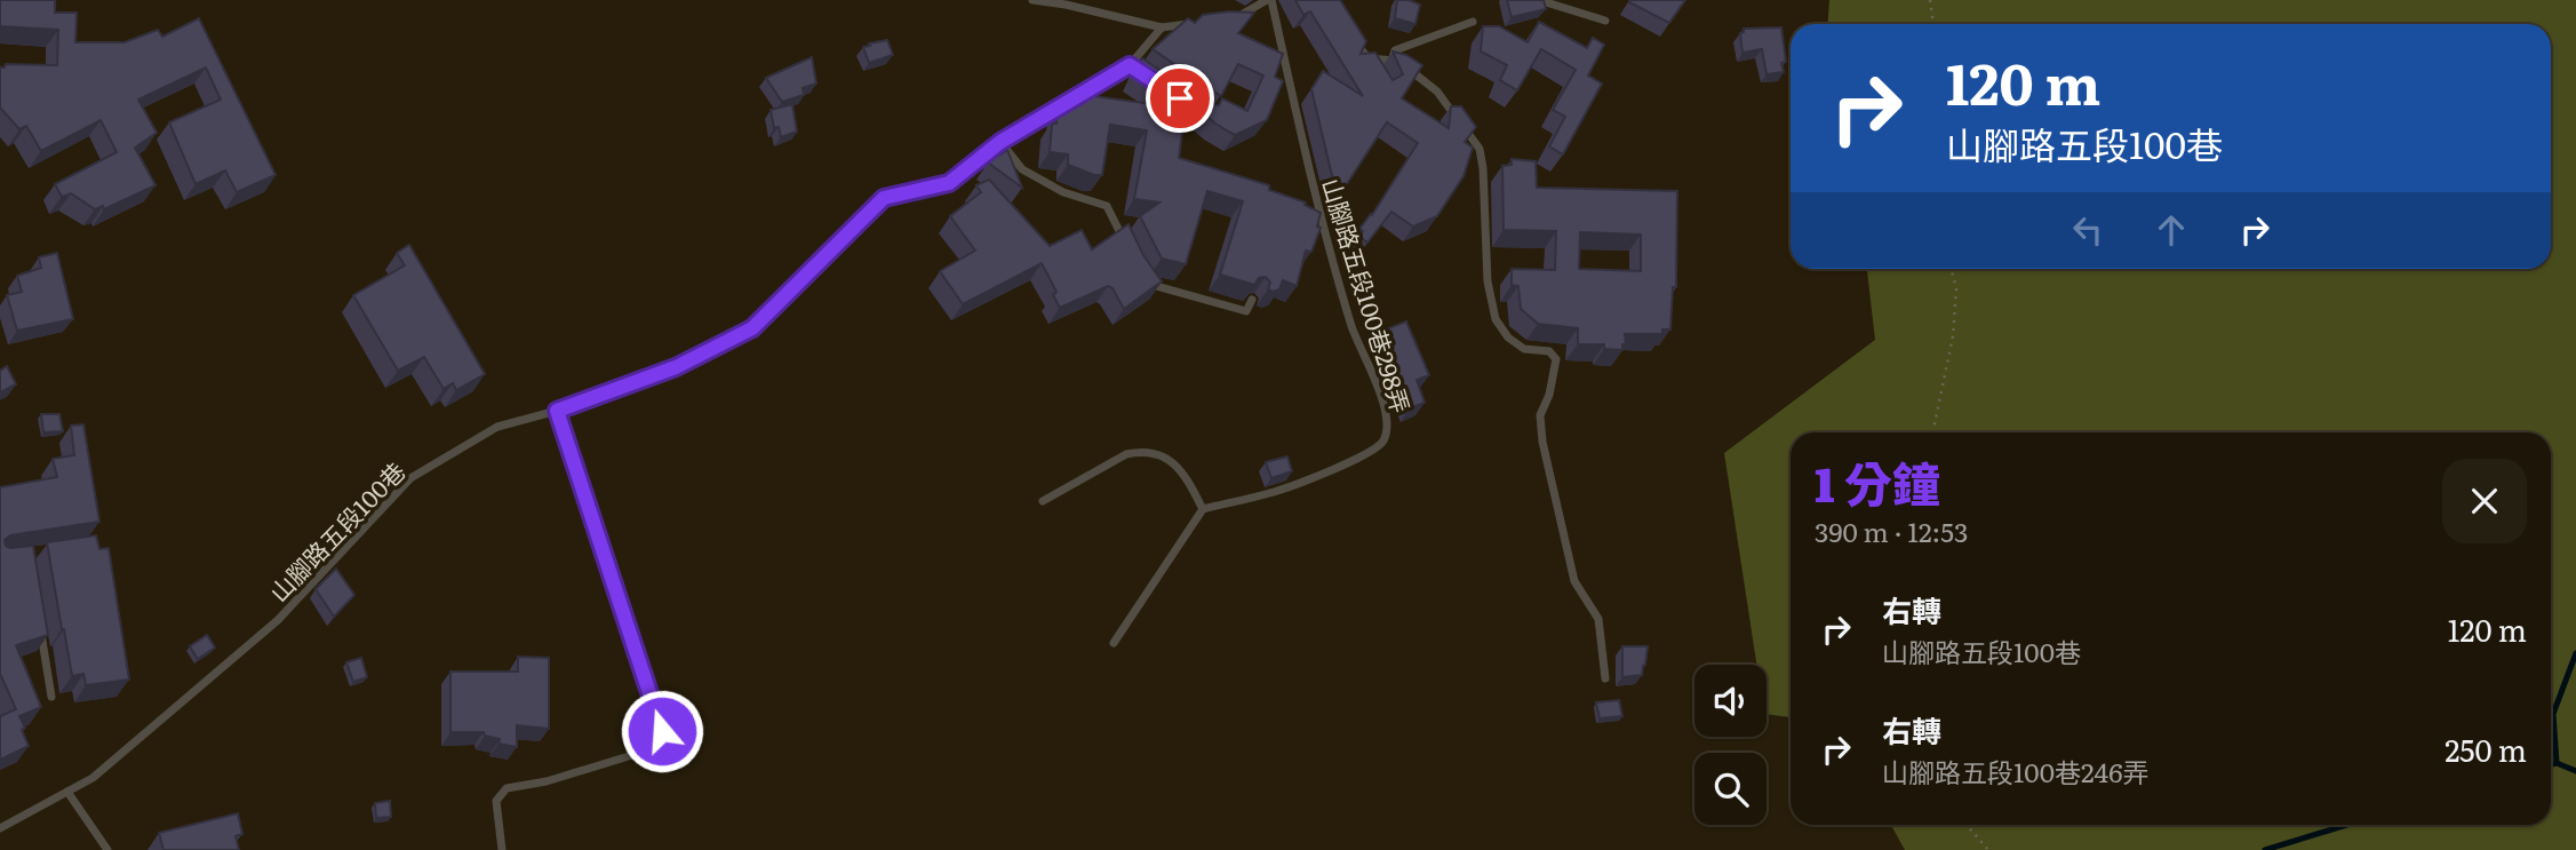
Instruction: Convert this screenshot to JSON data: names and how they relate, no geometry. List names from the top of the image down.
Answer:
{
  "streets": {
    "lane": ["山腳路五段100巷298弄", "山腳路五段100巷"]
  },
  "page": {
    "turn": ["120 m", "山腳路五段100巷"],
    "heading": ["1 分鐘", "390 m · 12:53"],
    "list": [
      {
        "name": "右轉",
        "note": "山腳路五段100巷",
        "value": "120 m"
      },
      {
        "name": "右轉",
        "note": "山腳路五段100巷246弄",
        "value": "250 m"
      }
    ]
  }
}
